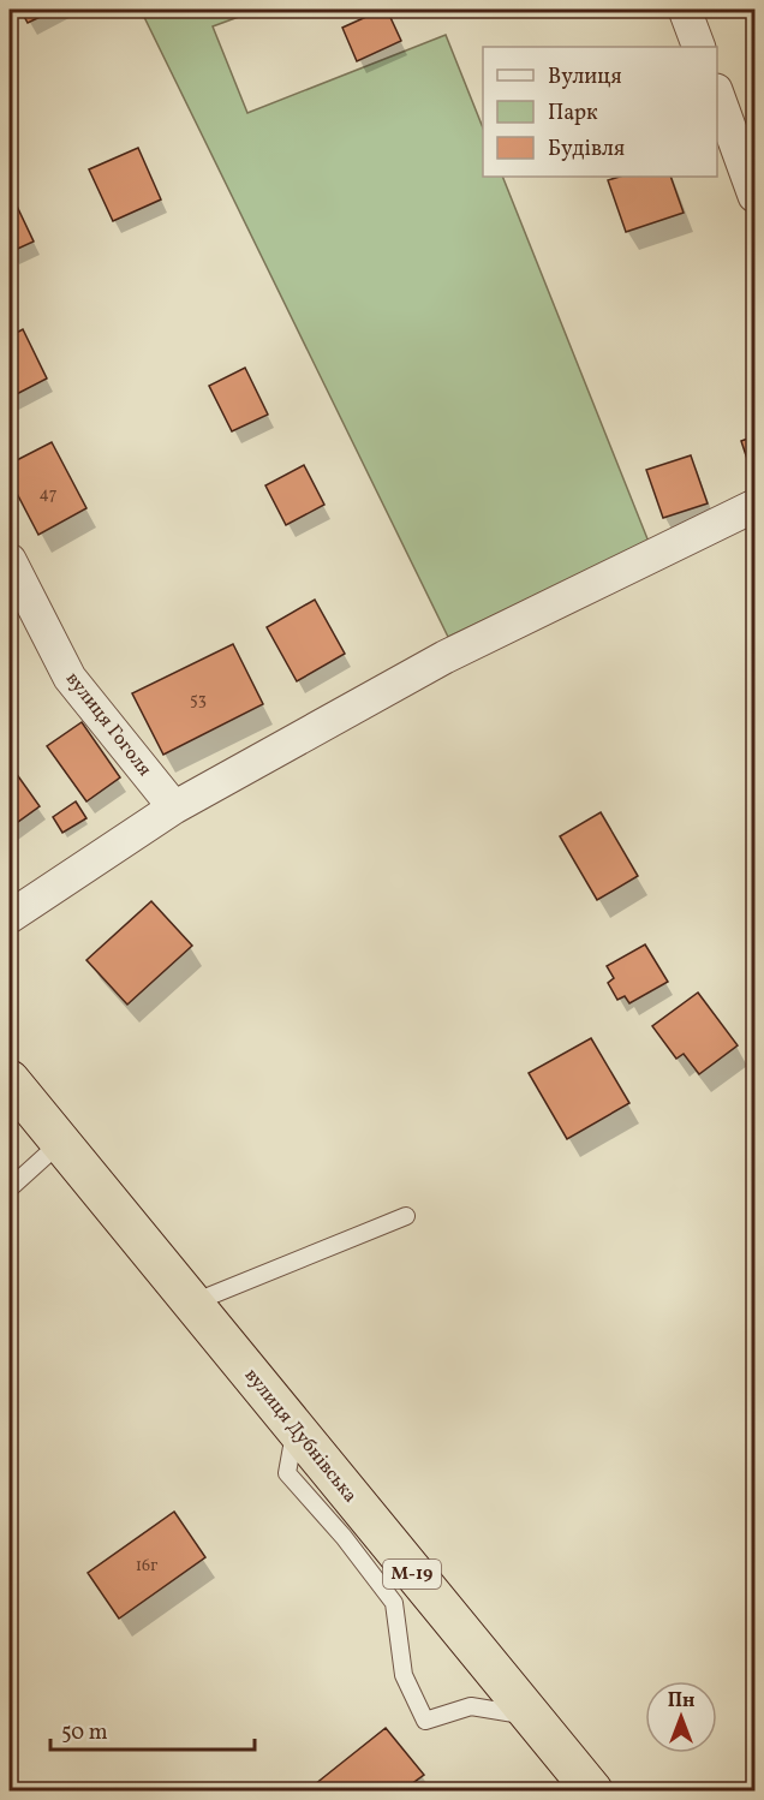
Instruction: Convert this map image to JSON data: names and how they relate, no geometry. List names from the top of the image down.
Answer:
{
  "streets": {
    "highway": ["вулиця Дубнівська", "М-19"],
    "street": ["вулиця Гоголя"]
  },
  "house_numbers": ["47", "53", "16г"],
  "legend": ["Вулиця", "Парк", "Будівля"],
  "scale_bar": "50 m",
  "north": "top"
}
